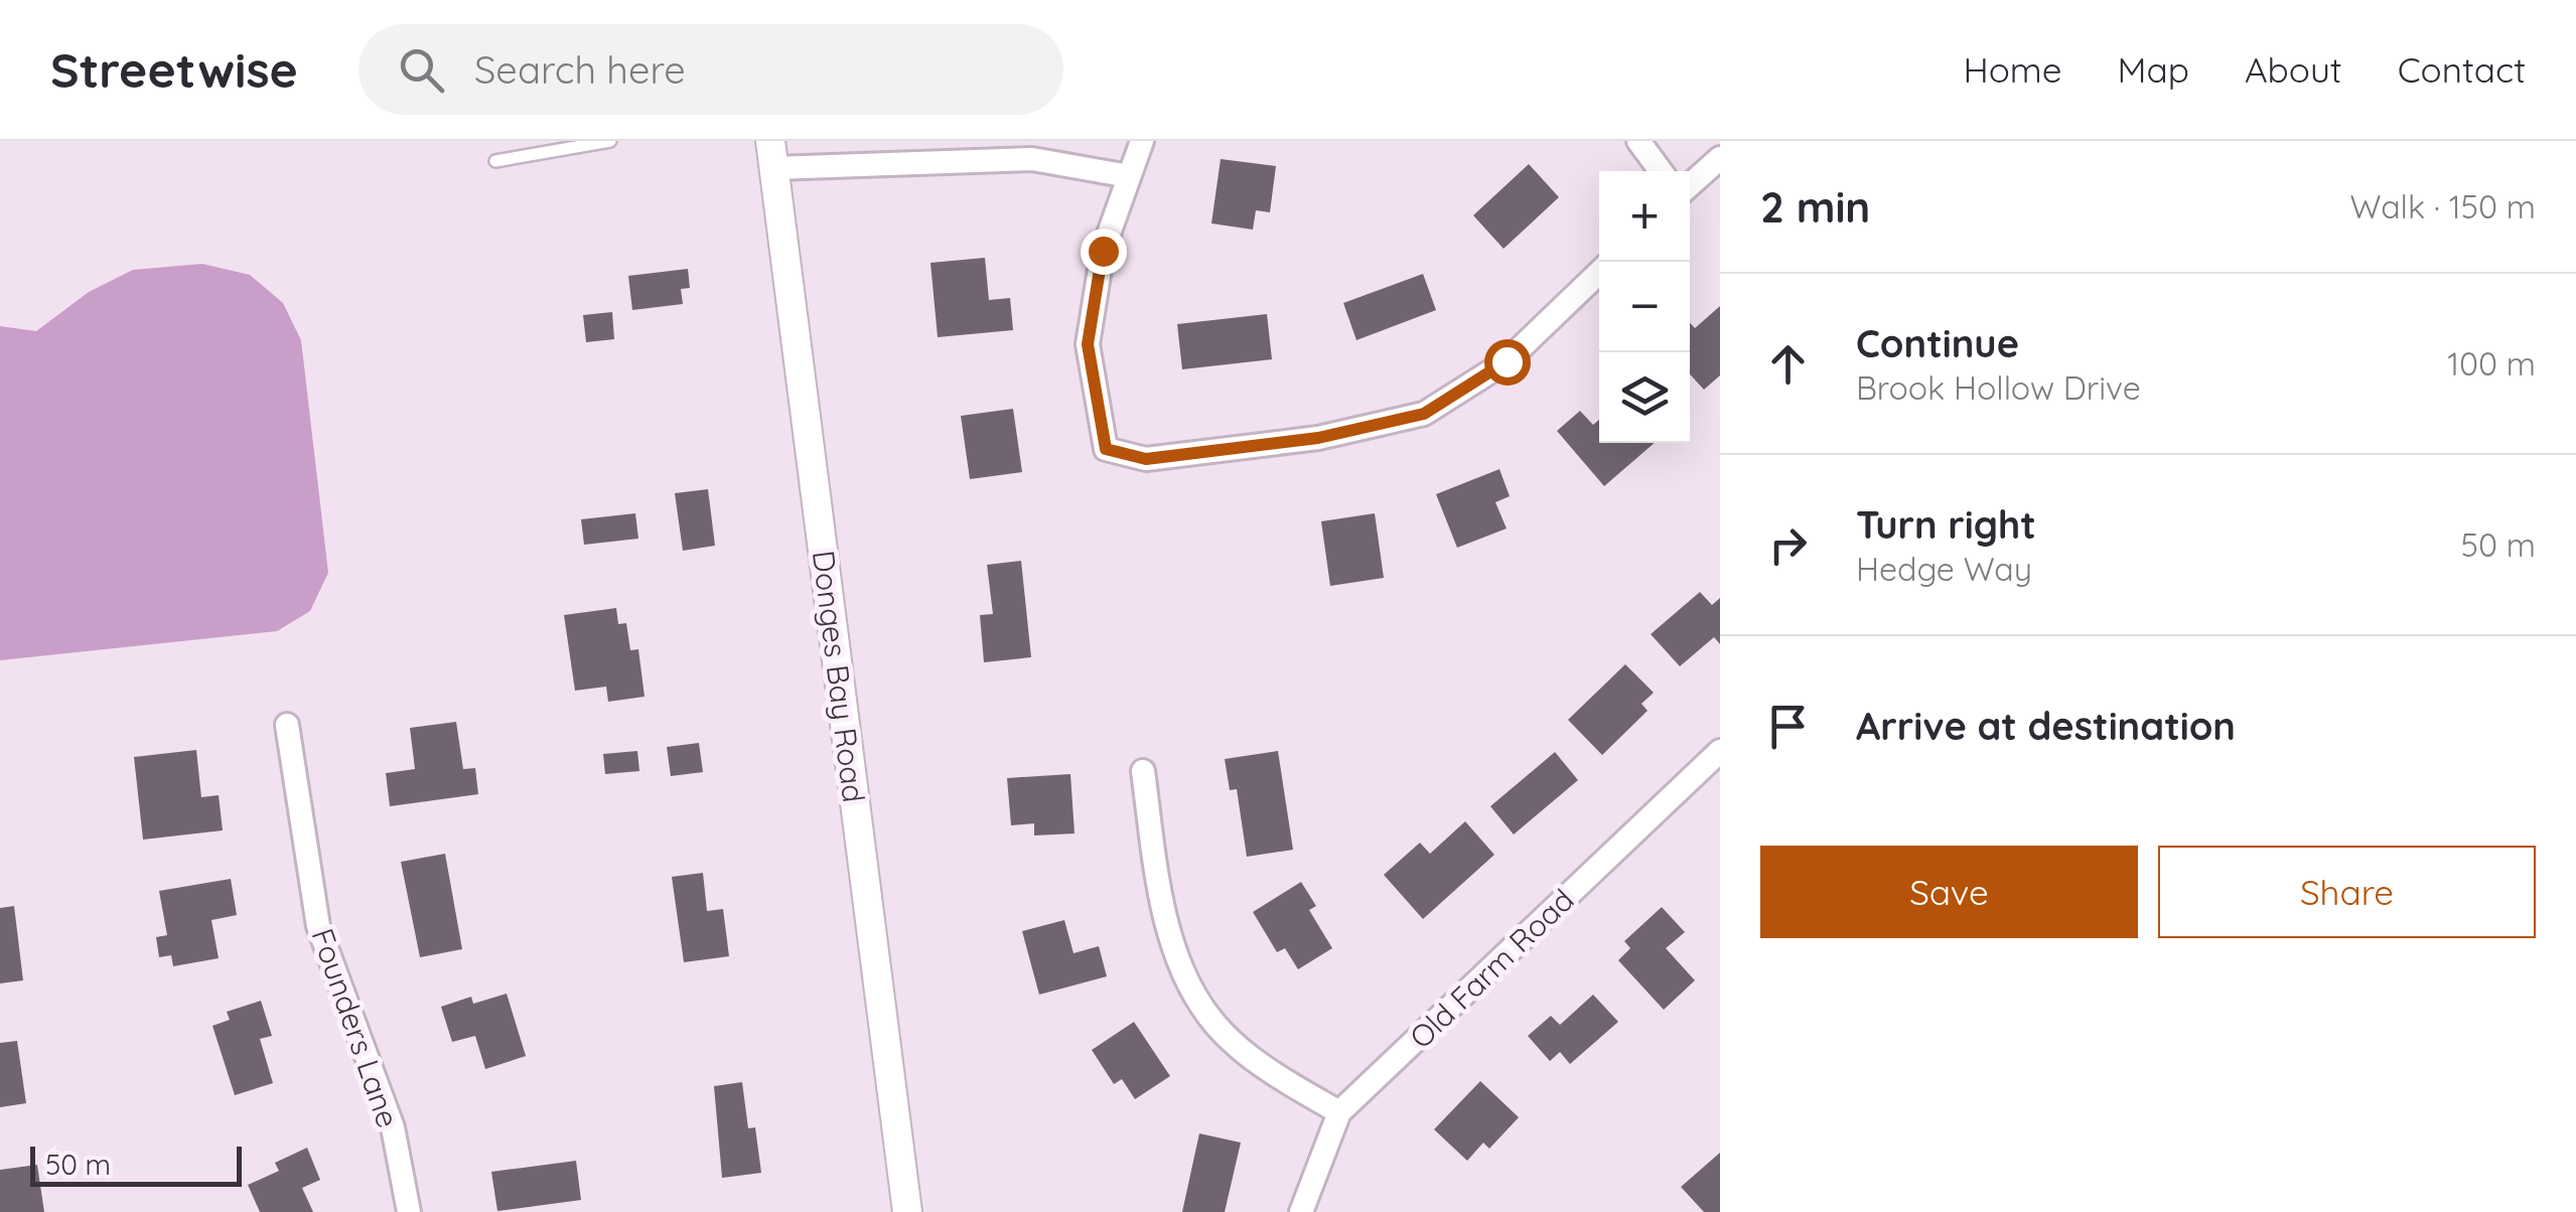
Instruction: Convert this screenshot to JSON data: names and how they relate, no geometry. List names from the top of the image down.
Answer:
{
  "streets": {
    "street": ["Donges Bay Road", "Old Farm Road", "Founders Lane"]
  },
  "scale_bar": "50 m",
  "page": {
    "header": "Streetwise",
    "search": "Search here",
    "nav": [
      "Home",
      "Map",
      "About",
      "Contact"
    ],
    "heading": ["2 min", "Walk · 150 m"],
    "map_buttons": ["+", "−"],
    "list": [
      ["Continue", "Brook Hollow Drive", "100 m"],
      ["Turn right", "Hedge Way", "50 m"],
      "Arrive at destination"
    ],
    "buttons": ["Save", "Share"],
    "scale": "50 m"
  }
}
